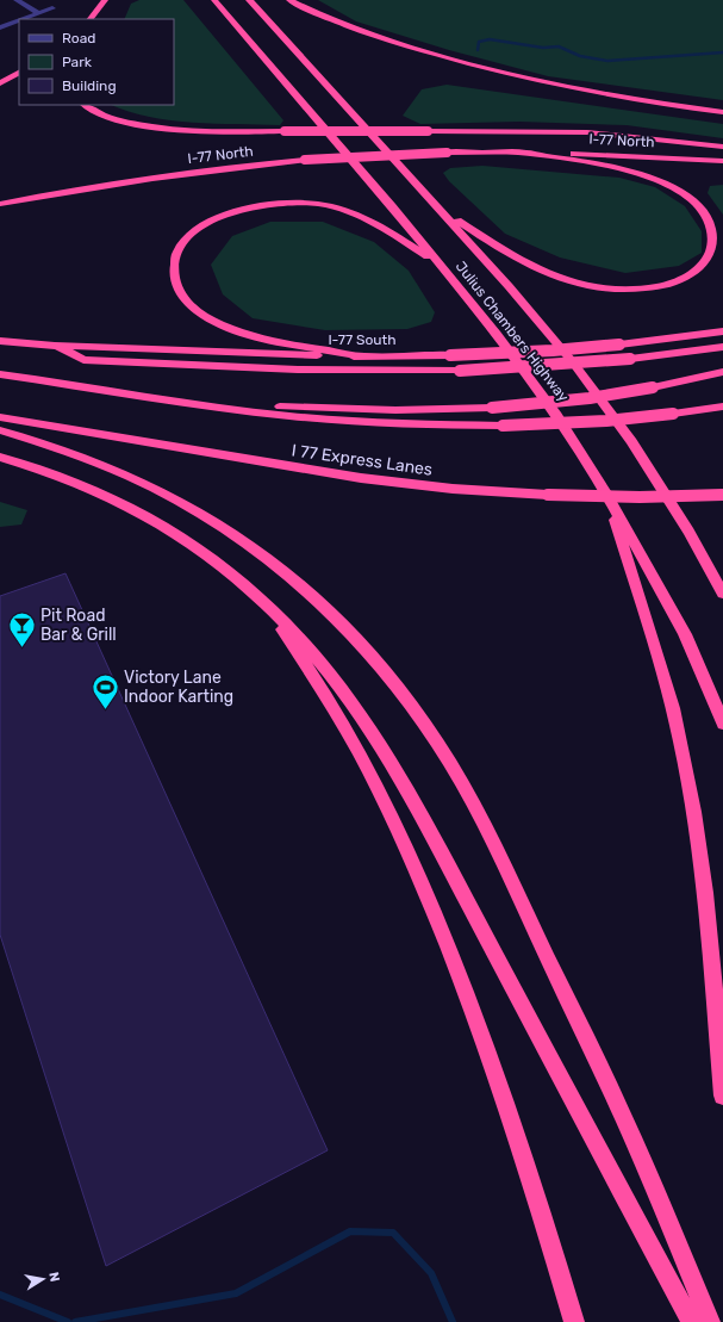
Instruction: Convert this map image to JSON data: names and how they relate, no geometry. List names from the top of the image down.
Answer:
{
  "streets": {
    "highway": [
      "I-77 North",
      "Julius Chambers Highway",
      "I-77 South",
      "I 77 Express Lanes"
    ]
  },
  "places": {
    "bar": ["Pit Road Bar & Grill"],
    "sports": ["Victory Lane Indoor Karting"]
  },
  "legend": ["Road", "Park", "Building"],
  "north": "right"
}
